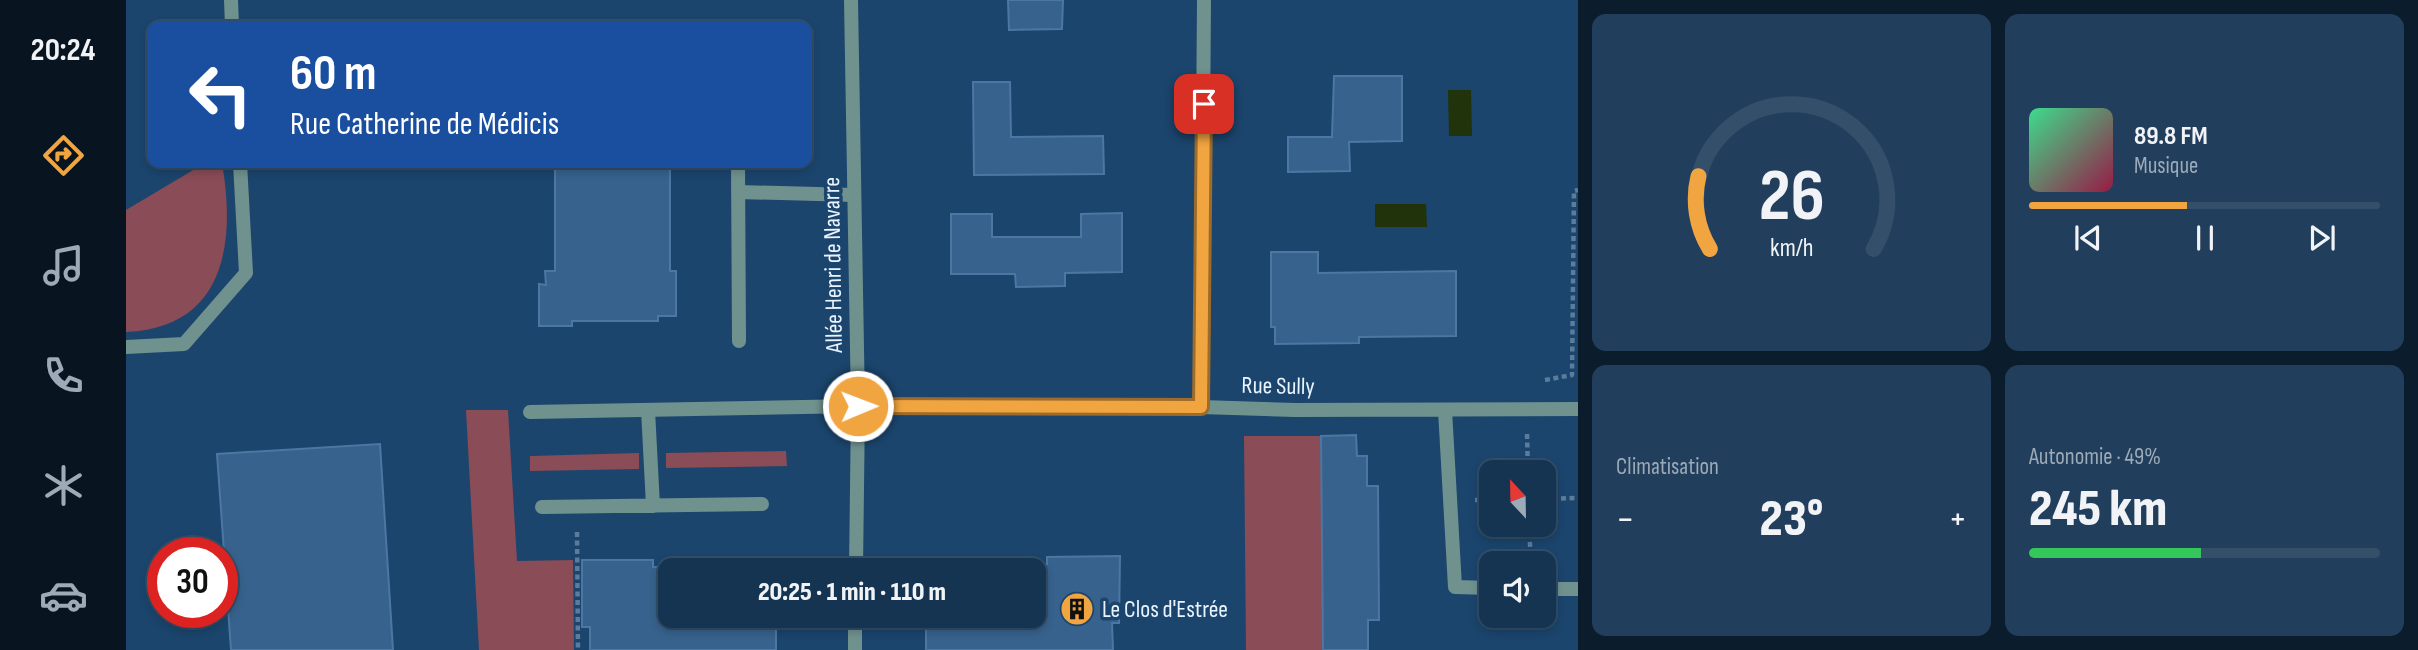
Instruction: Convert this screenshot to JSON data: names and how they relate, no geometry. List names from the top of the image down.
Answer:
{
  "streets": {
    "street": ["Allée Henri de Navarre", "Rue Sully"]
  },
  "crossings": [
    ["Allée Henri de Navarre", "Rue Sully"]
  ],
  "places": {
    "building": ["Le Clos d'Estrée"]
  },
  "north": "top",
  "page": {
    "tabs": "20:24",
    "turn": ["60 m", "Rue Catherine de Médicis"],
    "song": ["89.8 FM", "Musique"],
    "tile": [
      "Climatisation",
      ["Autonomie · 49%", "245 km"]
    ],
    "heat": ["−", "23°", "+"],
    "limit": "30",
    "trip": "20:25 · 1 min · 110 m",
    "gauge": ["26", "km/h"]
  }
}
